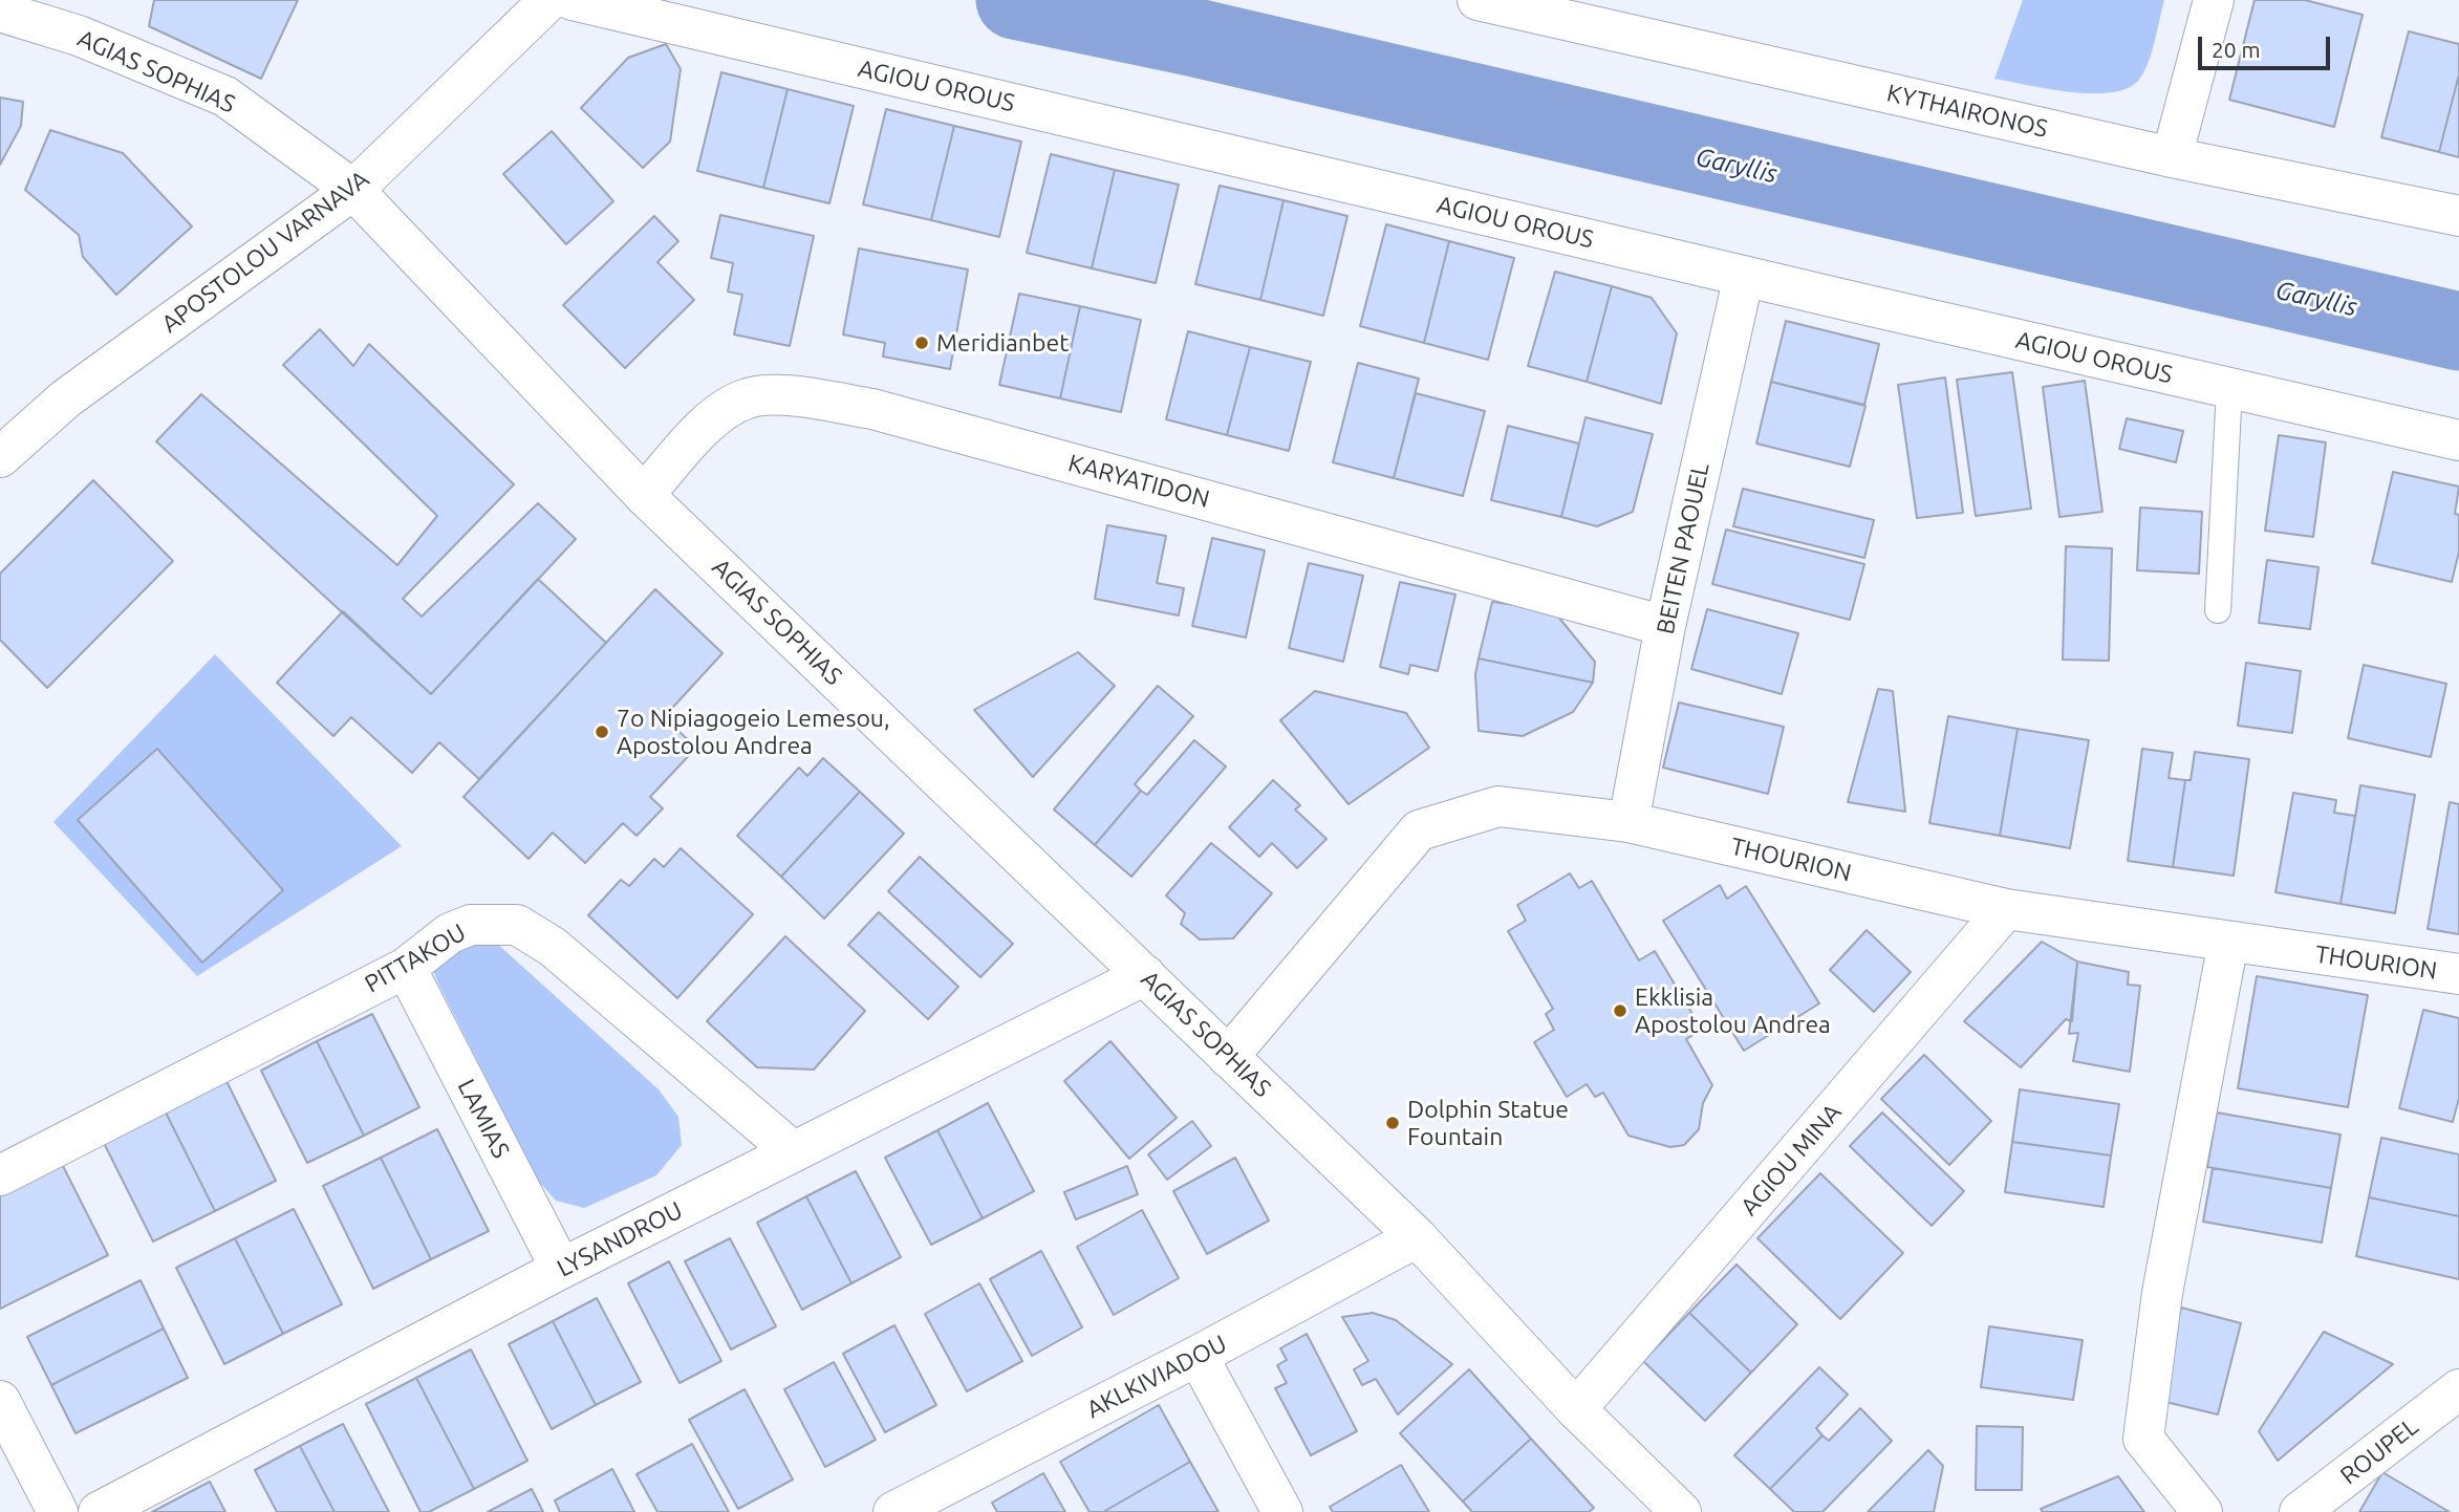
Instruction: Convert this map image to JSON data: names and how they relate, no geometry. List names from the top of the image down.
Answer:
{
  "streets": {
    "street": [
      "AGIAS SOPHIAS",
      "AGIOU OROUS",
      "KYTHAIRONOS",
      "APOSTOLOU VARNAVA",
      "KARYATIDON",
      "BEITEN PAOUEL",
      "THOURION",
      "PITTAKOU",
      "LAMIAS",
      "AGIOU MINA",
      "LYSANDROU",
      "AKLKIVIADOU",
      "ROUPEL"
    ]
  },
  "crossings": [
    ["AGIAS SOPHIAS", "APOSTOLOU VARNAVA"],
    ["AGIAS SOPHIAS", "KARYATIDON"],
    ["AGIAS SOPHIAS", "THOURION"],
    ["AGIAS SOPHIAS", "AGIOU MINA"],
    ["AGIAS SOPHIAS", "LYSANDROU"],
    ["AGIAS SOPHIAS", "AKLKIVIADOU"],
    ["AGIOU OROUS", "BEITEN PAOUEL"],
    ["KARYATIDON", "BEITEN PAOUEL"],
    ["BEITEN PAOUEL", "THOURION"],
    ["THOURION", "AGIOU MINA"],
    ["PITTAKOU", "LAMIAS"],
    ["PITTAKOU", "LYSANDROU"],
    ["LAMIAS", "LYSANDROU"]
  ],
  "water": ["Garyllis"],
  "places": [
    "Meridianbet",
    "7o Nipiagogeio Lemesou, Apostolou Andrea",
    "Ekklisia Apostolou Andrea",
    "Dolphin Statue Fountain"
  ],
  "scale_bar": "20 m"
}
